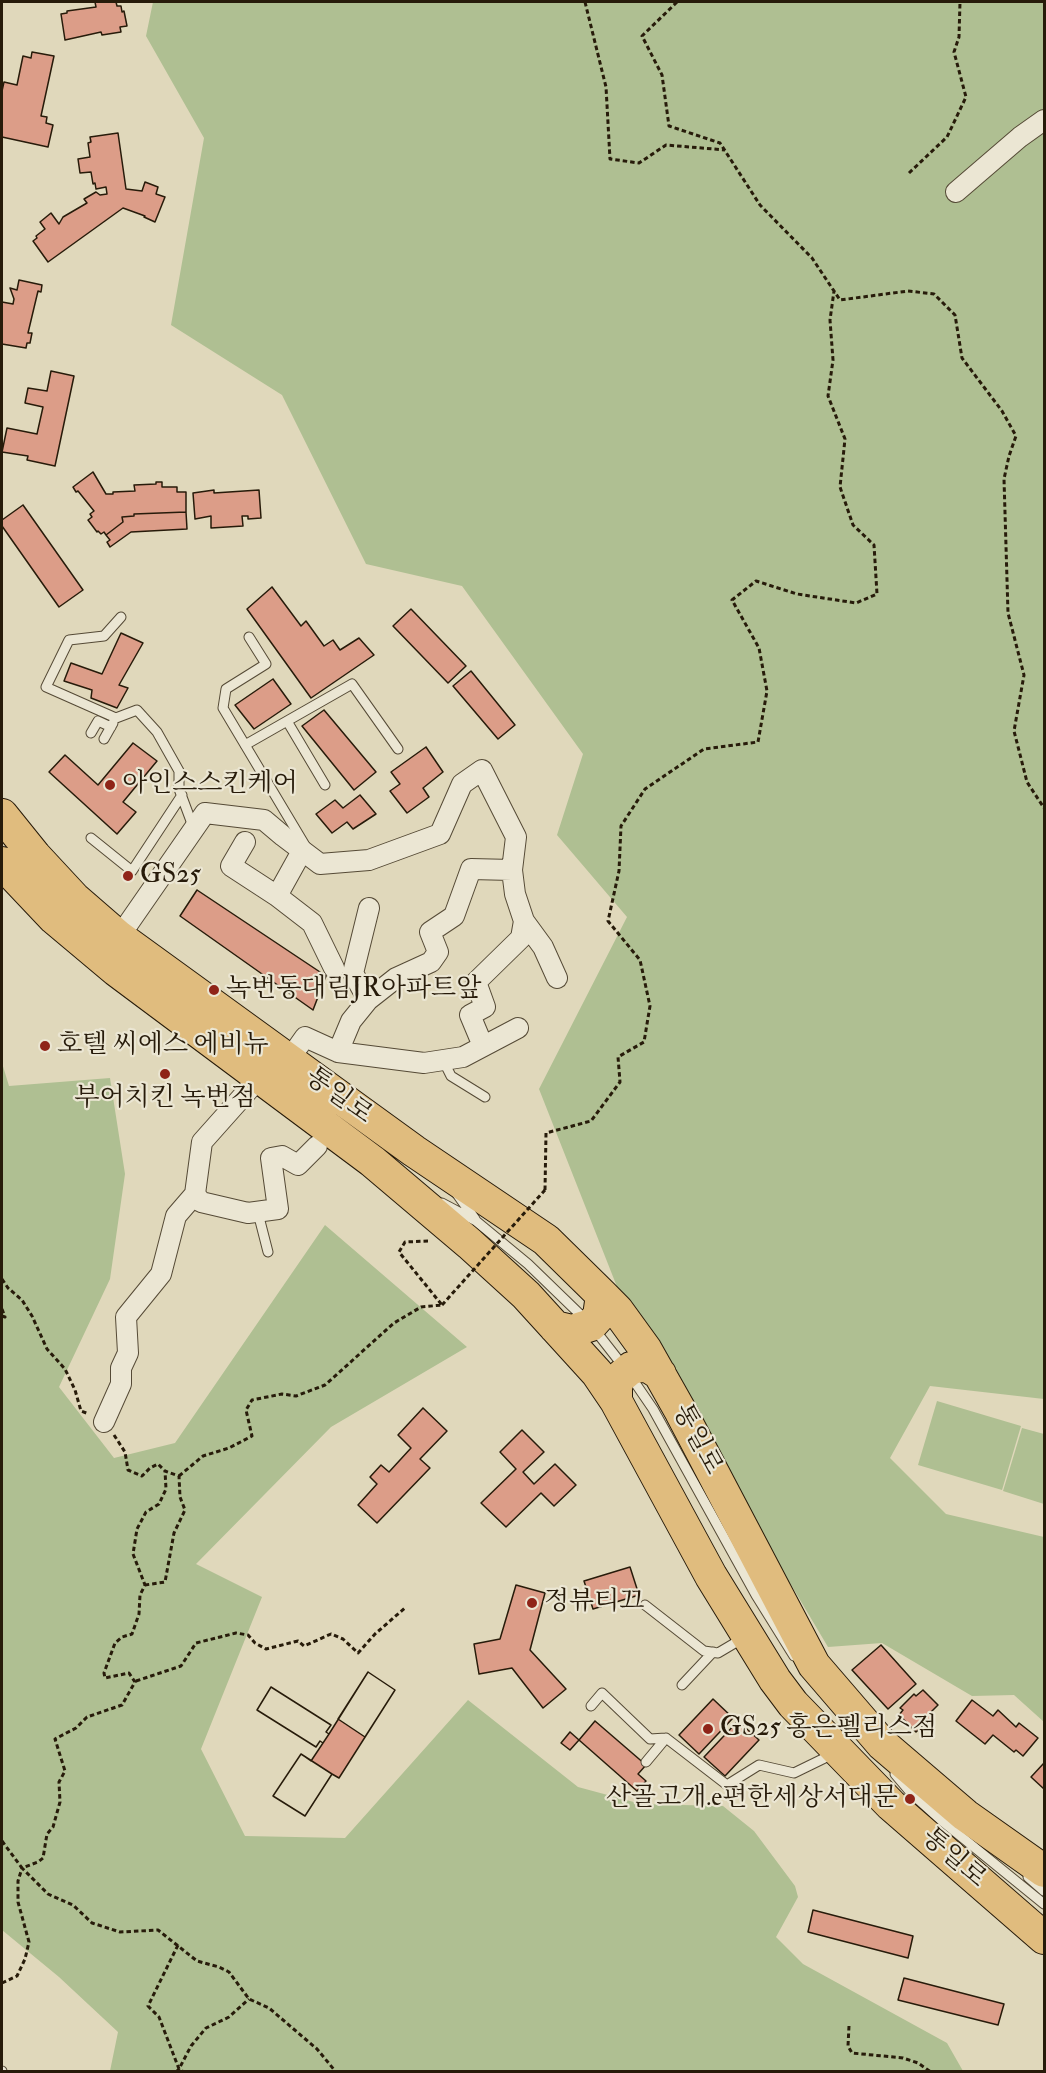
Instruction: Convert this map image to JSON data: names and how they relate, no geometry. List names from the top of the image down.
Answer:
{
  "streets": {
    "main road": ["통일로"]
  },
  "places": [
    "아인스스킨케어",
    "GS25",
    "녹번동대림JR아파트앞",
    "호텔 씨에스 에비뉴",
    "부어치킨 녹번점",
    "정뷰티끄",
    "GS25 홍은펠리스점",
    "산골고개.e편한세상서대문"
  ]
}
